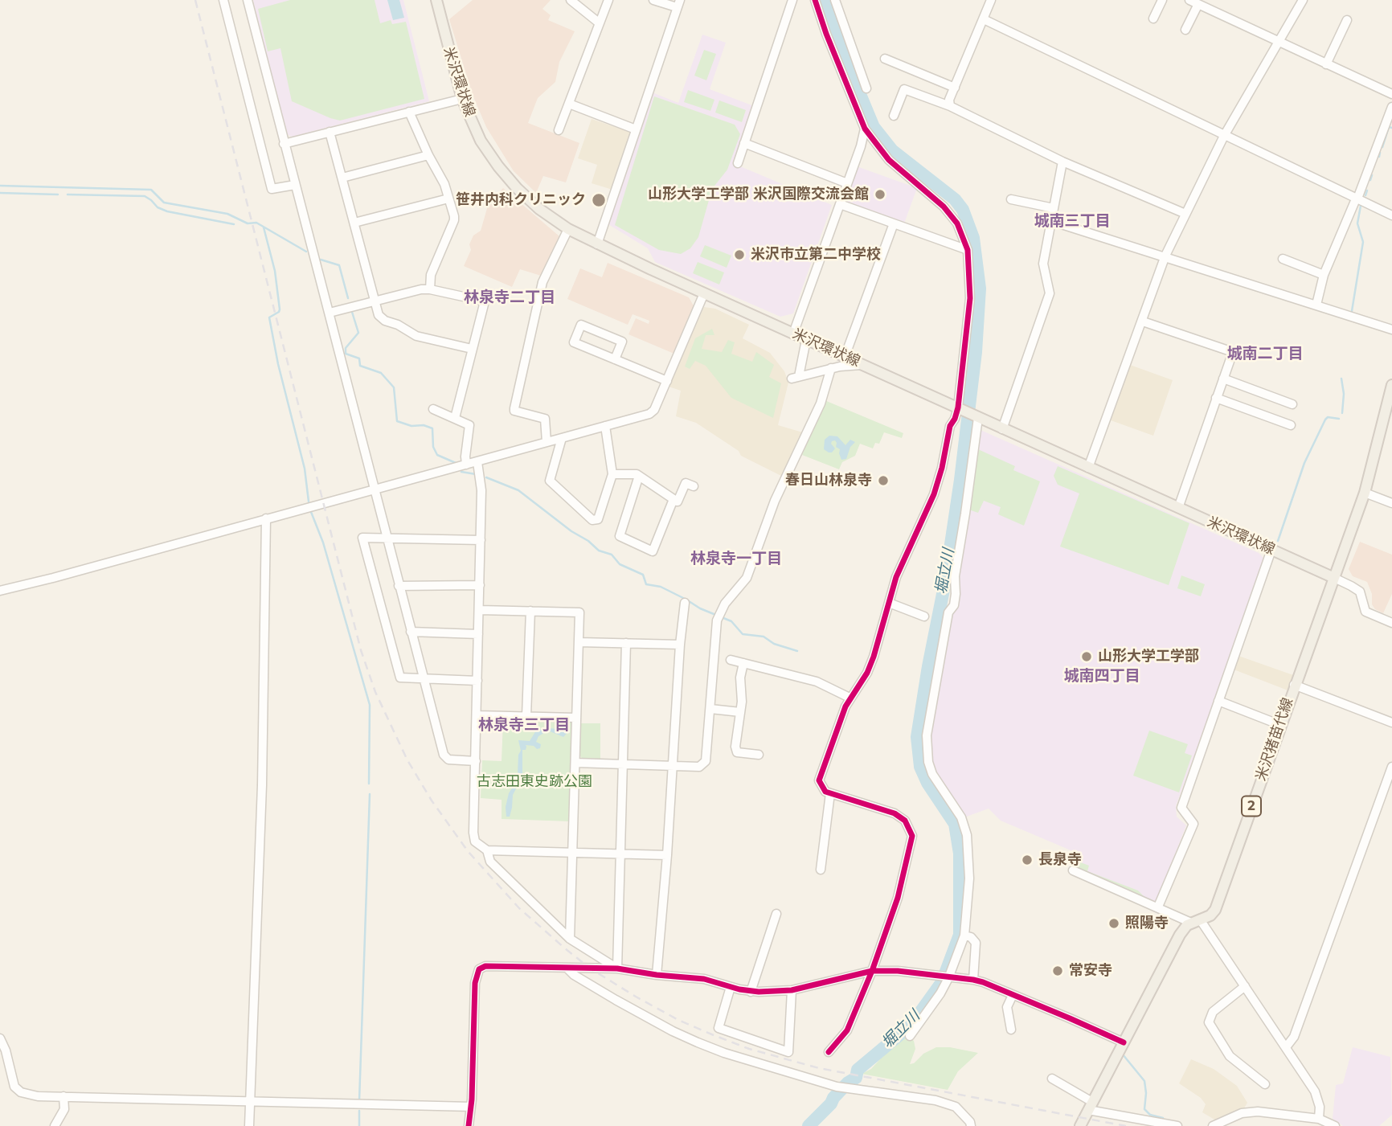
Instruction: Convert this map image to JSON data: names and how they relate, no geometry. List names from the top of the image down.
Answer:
{
  "streets": {
    "main road": ["米沢環状線", "米沢猪苗代線", "2"]
  },
  "crossings": [
    ["米沢環状線", "米沢猪苗代線"]
  ],
  "districts": [
    "城南三丁目",
    "林泉寺二丁目",
    "城南二丁目",
    "林泉寺一丁目",
    "城南四丁目",
    "林泉寺三丁目"
  ],
  "water": ["堀立川"],
  "parks": ["古志田東史跡公園"],
  "places": [
    "山形大学工学部 米沢国際交流会館",
    "笹井内科クリニック",
    "米沢市立第二中学校",
    "春日山林泉寺",
    "山形大学工学部",
    "長泉寺",
    "照陽寺",
    "常安寺"
  ]
}
